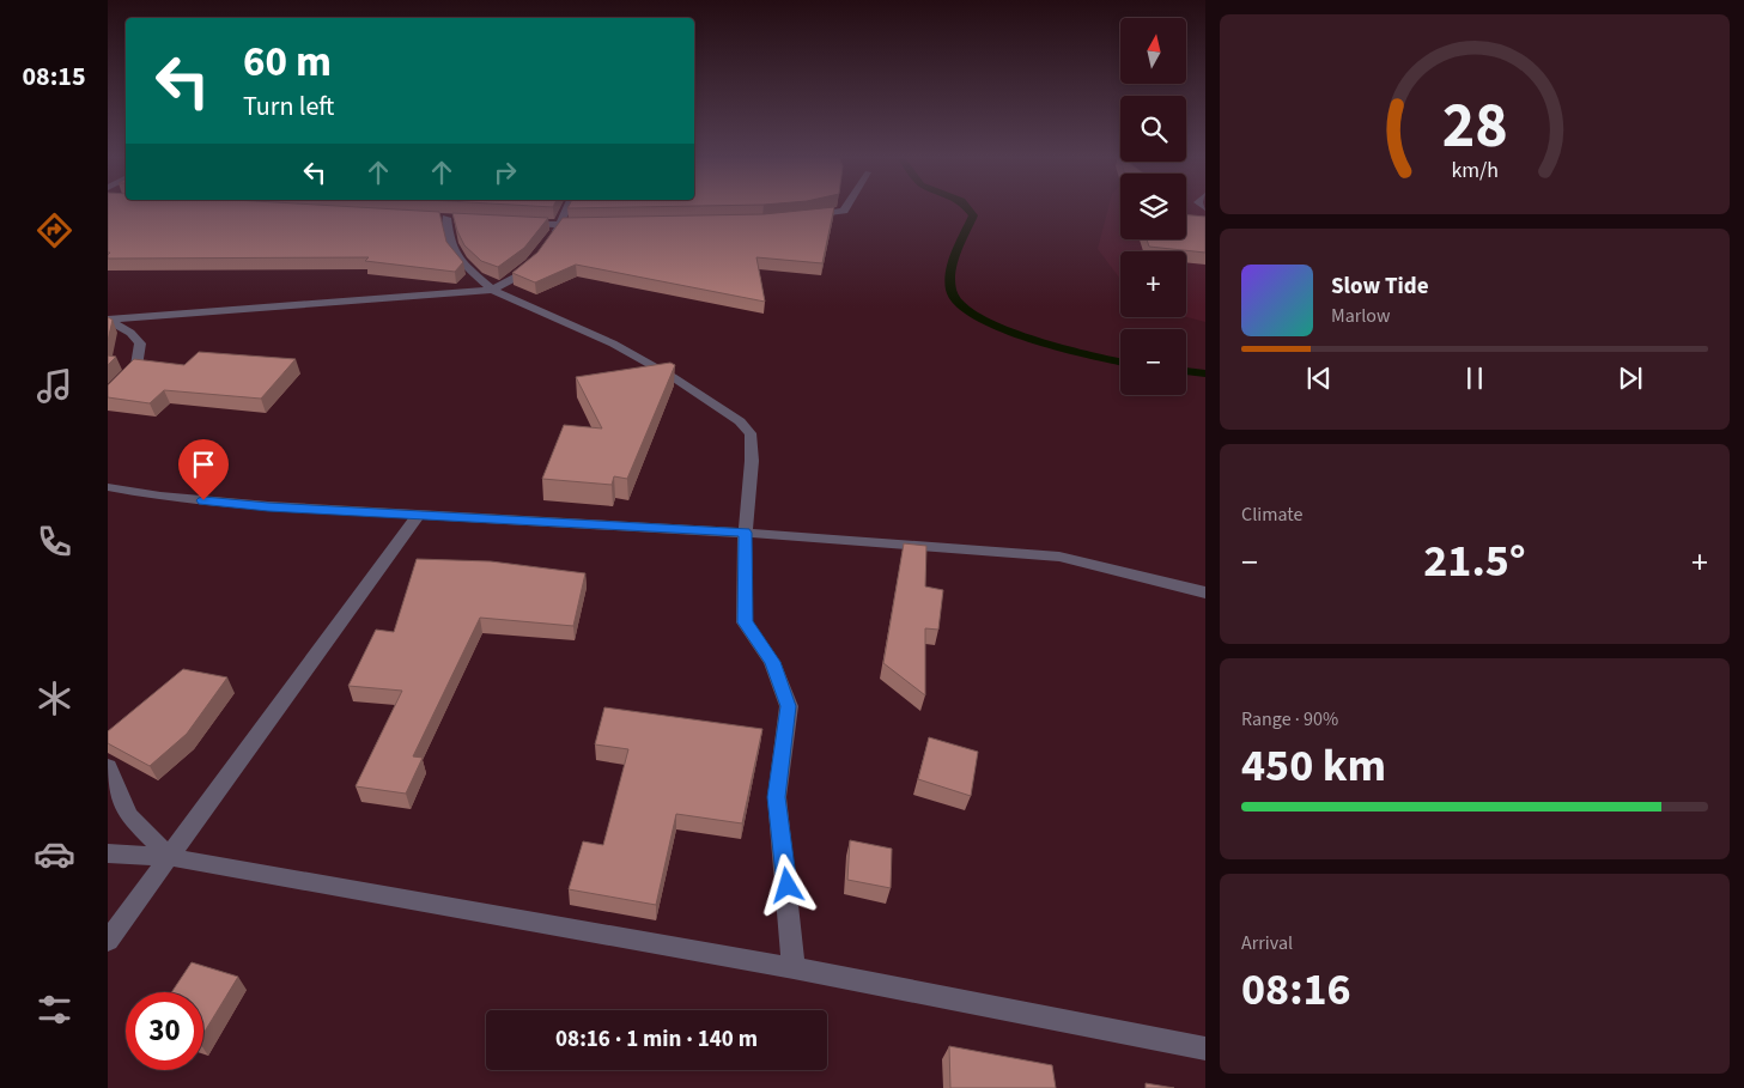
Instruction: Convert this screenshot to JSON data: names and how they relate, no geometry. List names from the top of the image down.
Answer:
{
  "north": "top",
  "page": {
    "tabs": "08:15",
    "map_buttons": ["+", "−"],
    "turn": ["60 m", "Turn left"],
    "song": ["Slow Tide", "Marlow"],
    "tile": [
      "Climate",
      ["Range · 90%", "450 km"],
      ["Arrival", "08:16"]
    ],
    "heat": ["−", "21.5°", "+"],
    "limit": "30",
    "trip": "08:16 · 1 min · 140 m",
    "gauge": ["28", "km/h"]
  }
}
